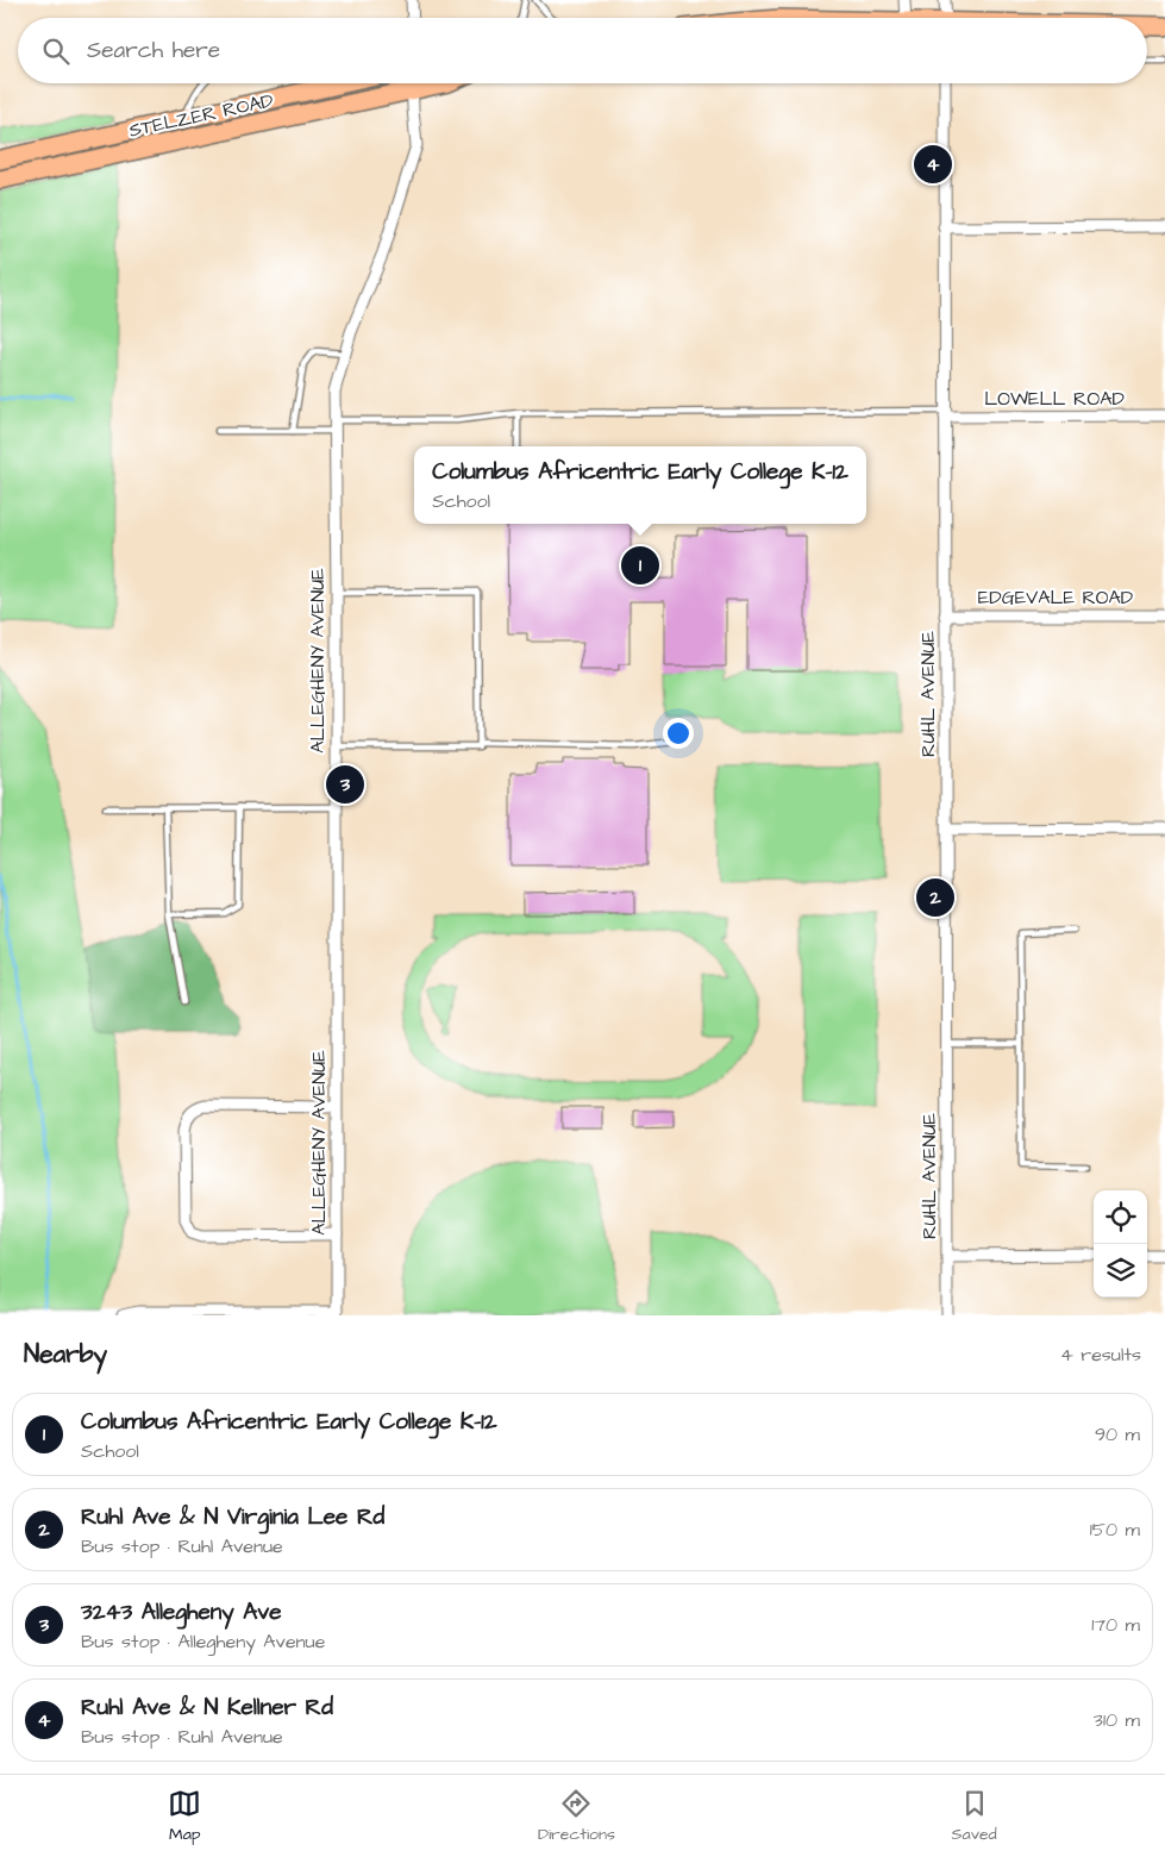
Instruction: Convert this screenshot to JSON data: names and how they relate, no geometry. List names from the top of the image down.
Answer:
{
  "streets": {
    "main road": ["STELZER ROAD"],
    "street": [
      "LOWELL ROAD",
      "EDGEVALE ROAD",
      "ALLEGHENY AVENUE",
      "RUHL AVENUE"
    ]
  },
  "crossings": [
    ["LOWELL ROAD", "RUHL AVENUE"],
    ["EDGEVALE ROAD", "RUHL AVENUE"]
  ],
  "page": {
    "search": "Search here",
    "pins": [
      "4",
      "1",
      "3",
      "2"
    ],
    "popup": ["Columbus Africentric Early College K-12", "School"],
    "heading": ["Nearby", "4 results"],
    "list": [
      {
        "mark": "1",
        "name": "Columbus Africentric Early College K-12",
        "note": "School",
        "value": "90 m"
      },
      {
        "mark": "2",
        "name": "Ruhl Ave & N Virginia Lee Rd",
        "note": "Bus stop · Ruhl Avenue",
        "value": "150 m"
      },
      {
        "mark": "3",
        "name": "3243 Allegheny Ave",
        "note": "Bus stop · Allegheny Avenue",
        "value": "170 m"
      },
      {
        "mark": "4",
        "name": "Ruhl Ave & N Kellner Rd",
        "note": "Bus stop · Ruhl Avenue",
        "value": "310 m"
      }
    ],
    "nav": ["Map", "Directions", "Saved"]
  }
}
